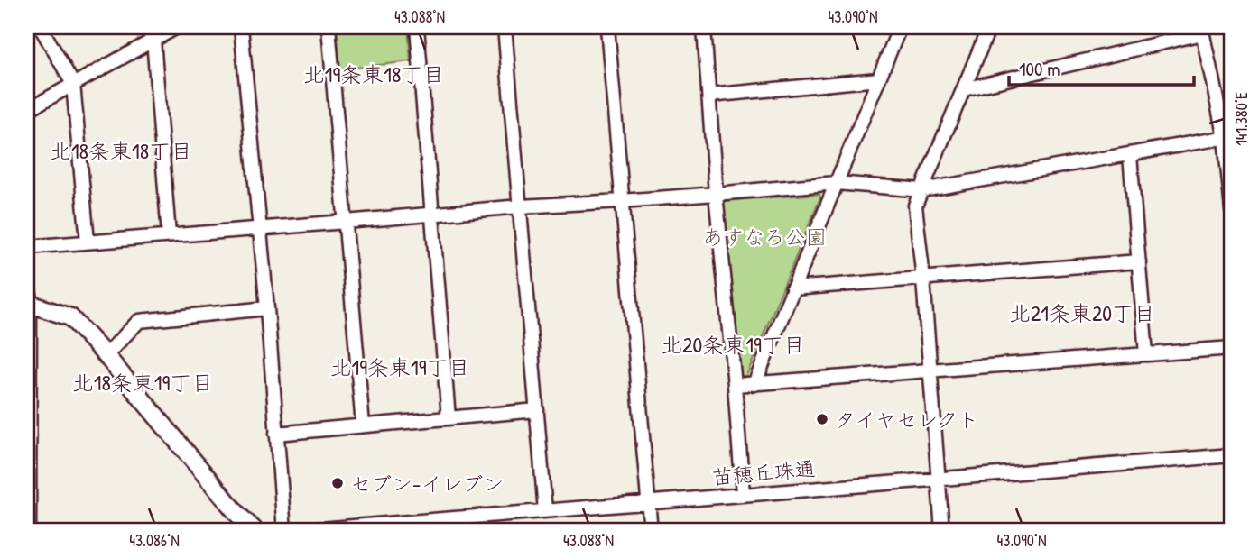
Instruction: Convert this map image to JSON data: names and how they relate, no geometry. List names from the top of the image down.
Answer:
{
  "streets": {
    "street": ["苗穂丘珠通"]
  },
  "districts": [
    "北19条東18丁目",
    "北18条東18丁目",
    "北21条東20丁目",
    "北20条東19丁目",
    "北19条東19丁目",
    "北18条東19丁目"
  ],
  "parks": ["あすなろ公園"],
  "places": ["タイヤセレクト", "セブン-イレブン"],
  "scale_bar": "100 m",
  "coordinates": [
    "43.088°N",
    "43.090°N",
    "141.380°E",
    "43.086°N"
  ]
}
